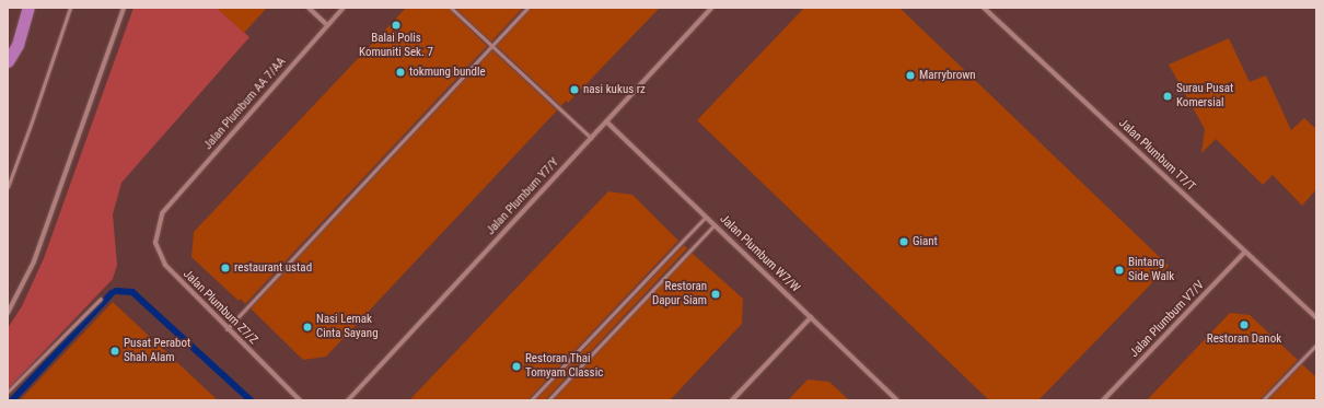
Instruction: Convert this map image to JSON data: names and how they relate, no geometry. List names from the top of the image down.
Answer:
{
  "streets": {
    "street": [
      "Jalan Plumbum AA 7/AA",
      "Jalan Plumbum T7/T",
      "Jalan Plumbum Y7/Y",
      "Jalan Plumbum W7/W",
      "Jalan Plumbum Z7/Z",
      "Jalan Plumbum V7/V"
    ]
  },
  "crossings": [
    ["Jalan Plumbum AA 7/AA", "Jalan Plumbum Z7/Z"],
    ["Jalan Plumbum T7/T", "Jalan Plumbum V7/V"],
    ["Jalan Plumbum Y7/Y", "Jalan Plumbum W7/W"]
  ],
  "places": [
    "Balai Polis Komuniti Sek. 7",
    "tokmung bundle",
    "Marrybrown",
    "nasi kukus rz",
    "Surau Pusat Komersial",
    "Giant",
    "restaurant ustad",
    "Bintang Side Walk",
    "Restoran Dapur Siam",
    "Restoran Danok",
    "Nasi Lemak Cinta Sayang",
    "Pusat Perabot Shah Alam",
    "Restoran Thai Tomyam Classic"
  ]
}
